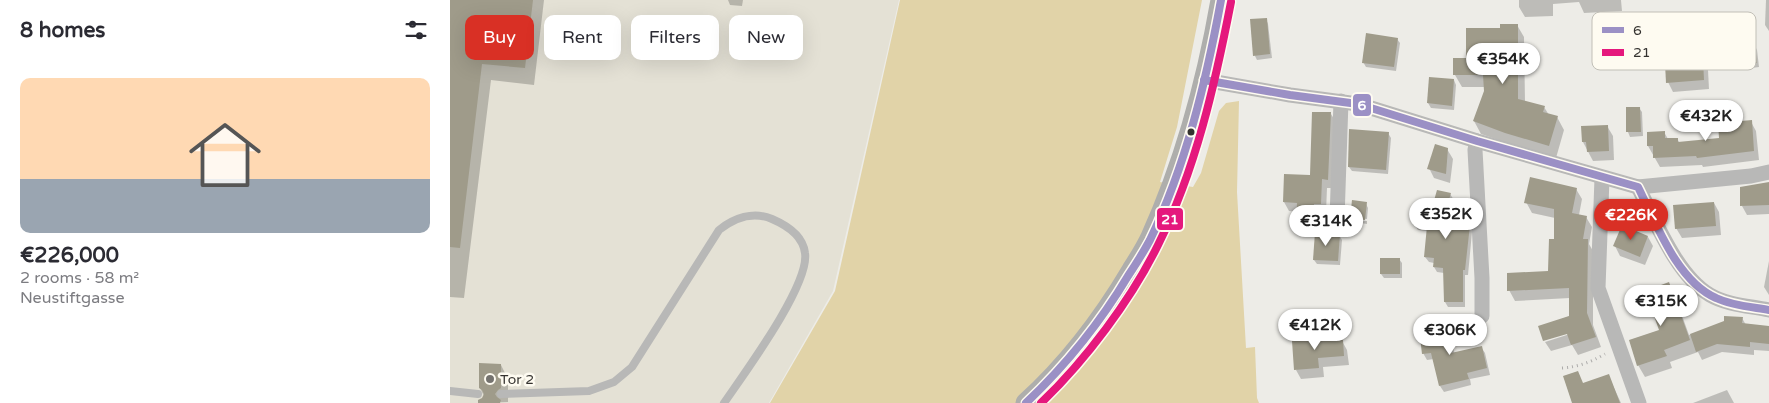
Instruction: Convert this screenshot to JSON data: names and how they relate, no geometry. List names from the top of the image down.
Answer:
{
  "places": ["Tor 2"],
  "lines": ["transit line 6", "transit line 21"],
  "legend": ["6", "21"],
  "page": {
    "heading": "8 homes",
    "chip": [
      "Buy",
      "Rent",
      "Filters",
      "New"
    ],
    "price": [
      "€354K",
      "€432K",
      "€352K",
      "€226K",
      "€314K",
      "€315K",
      "€412K",
      "€306K"
    ],
    "list": [
      {
        "name": "€226,000",
        "note": "2 rooms · 58 m² · Neustiftgasse"
      }
    ]
  }
}
